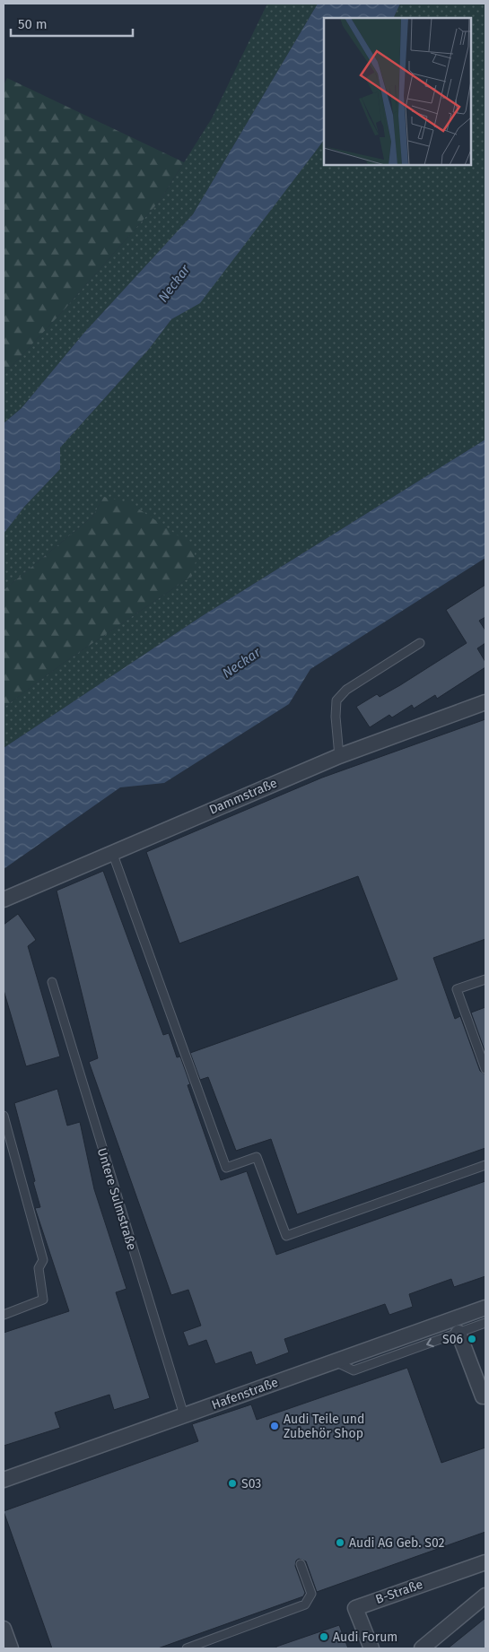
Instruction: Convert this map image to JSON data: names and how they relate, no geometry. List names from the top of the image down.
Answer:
{
  "streets": {
    "street": ["Dammstraße", "Hafenstraße", "B-Straße"],
    "lane": ["Untere Sulmstraße"]
  },
  "crossings": [
    ["Untere Sulmstraße", "Hafenstraße"]
  ],
  "water": ["Neckar"],
  "places": [
    "S06",
    "Audi Teile und Zubehör Shop",
    "S03",
    "Audi AG Geb. S02",
    "Audi Forum"
  ],
  "scale_bar": "50 m"
}
